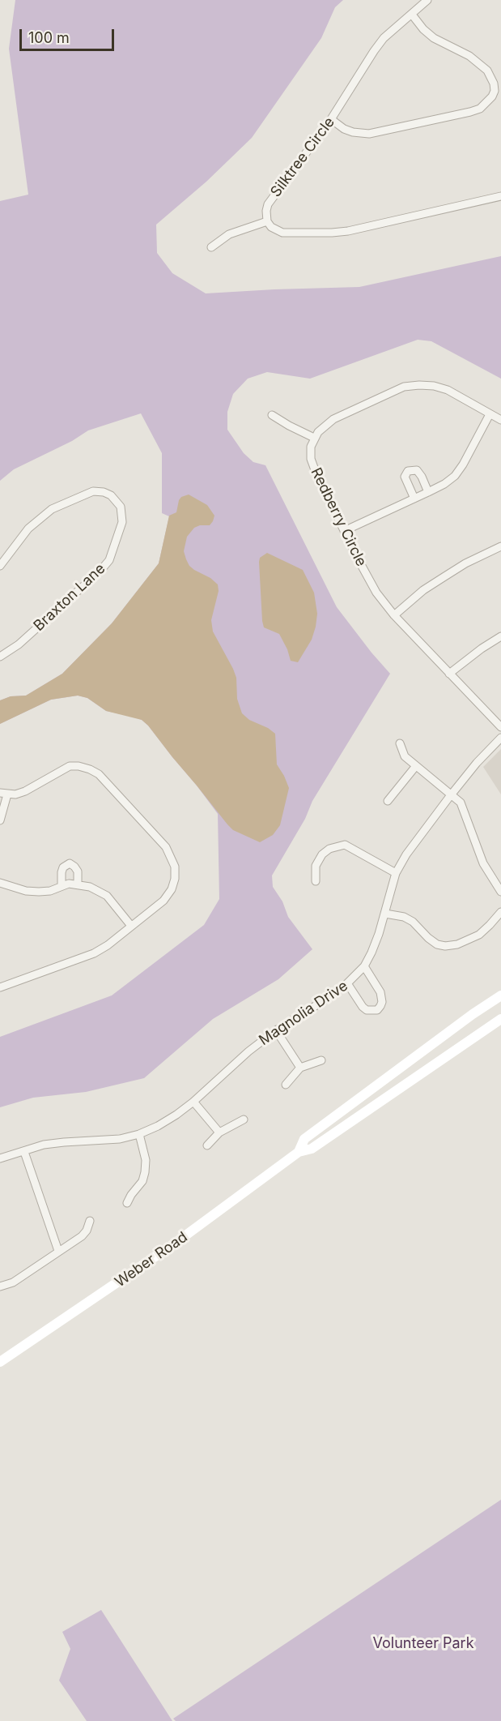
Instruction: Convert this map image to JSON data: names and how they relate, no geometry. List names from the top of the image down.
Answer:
{
  "streets": {
    "main road": ["Weber Road"],
    "street": [
      "Silktree Circle",
      "Redberry Circle",
      "Braxton Lane",
      "Magnolia Drive"
    ]
  },
  "parks": ["Volunteer Park"],
  "scale_bar": "100 m"
}
